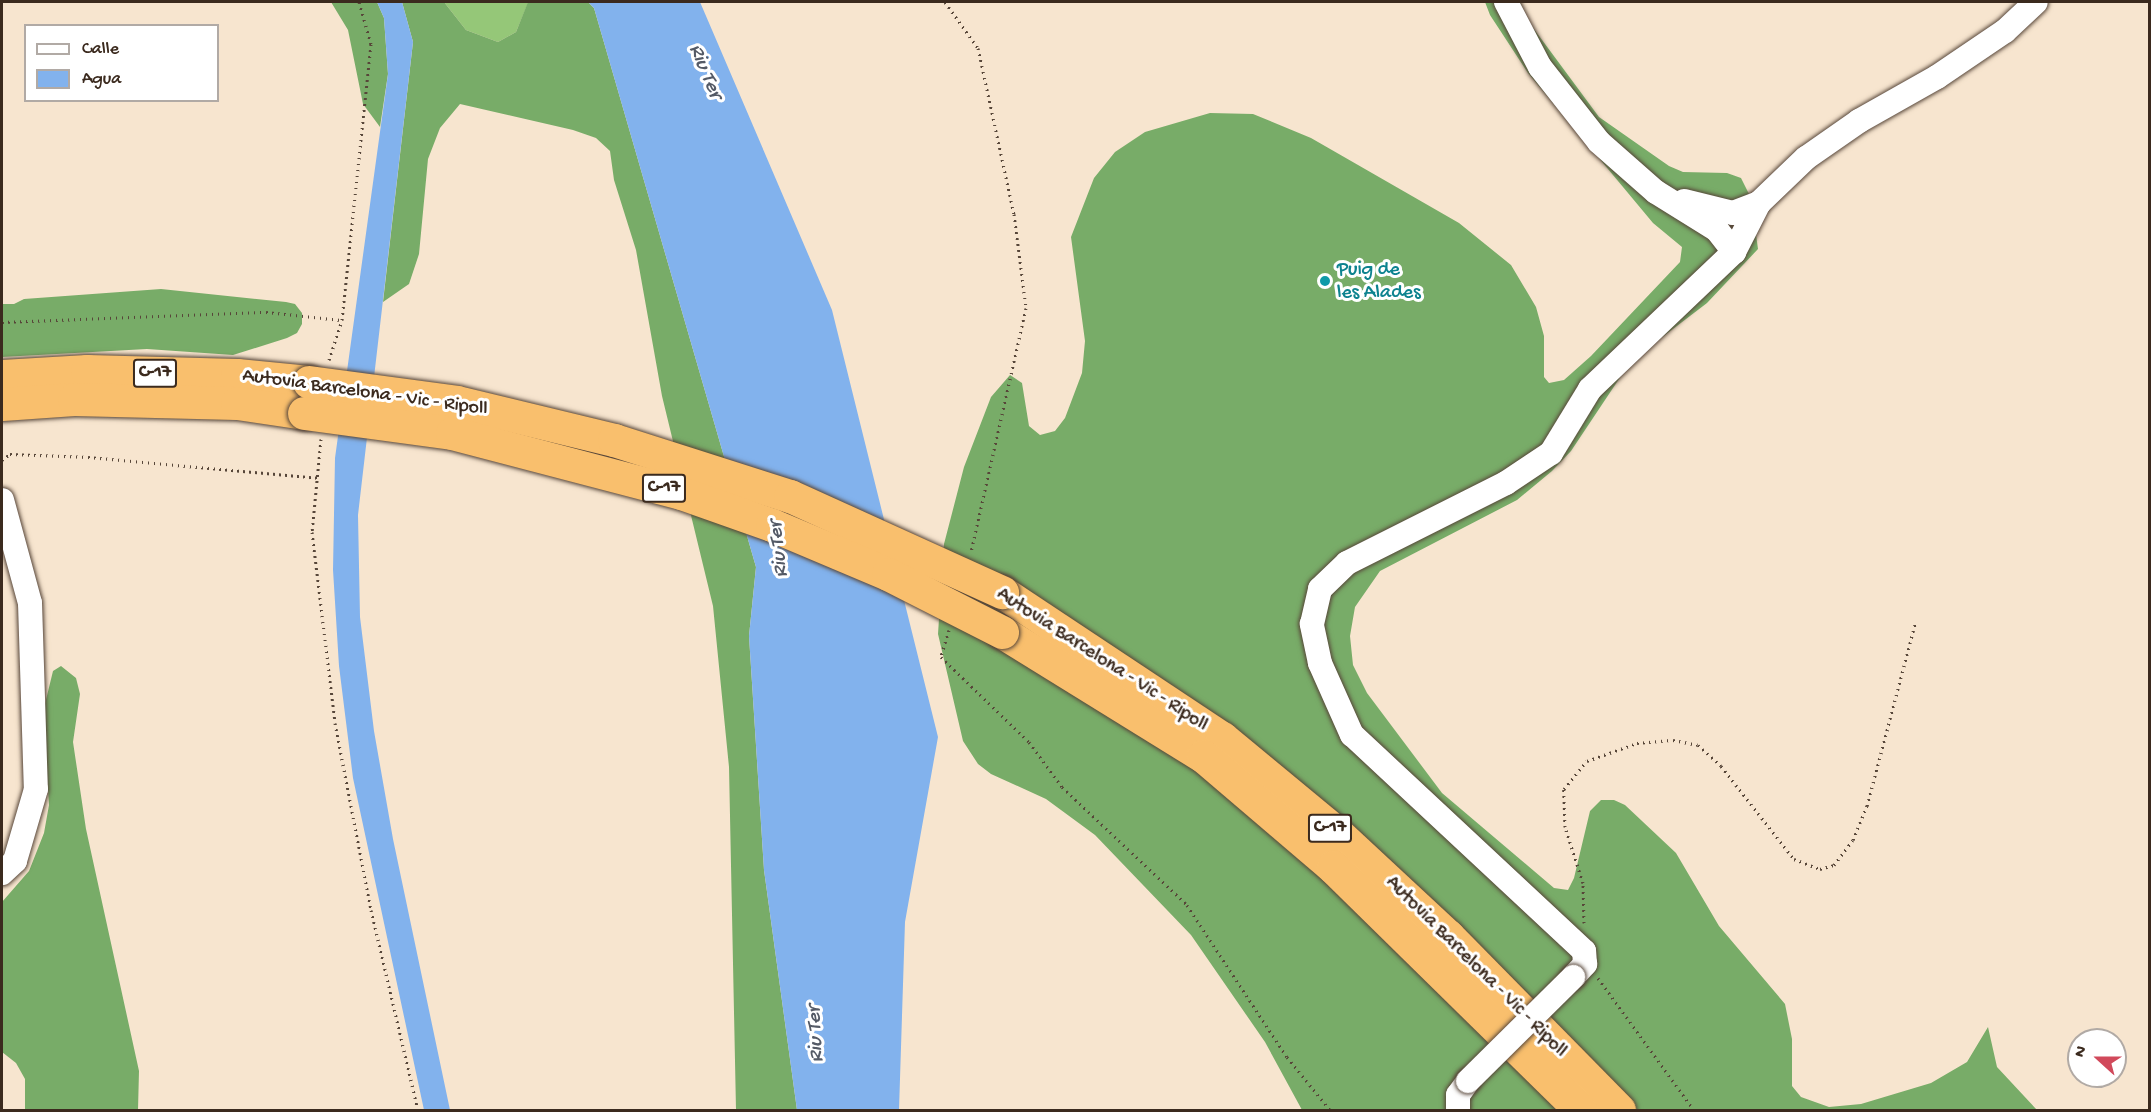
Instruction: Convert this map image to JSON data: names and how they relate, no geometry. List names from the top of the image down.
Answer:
{
  "streets": {
    "highway": ["C-17", "Autovia Barcelona - Vic - Ripoll"]
  },
  "water": ["Riu Ter"],
  "places": ["Puig de les Alades"],
  "legend": ["Calle", "Agua"],
  "north": "left"
}
